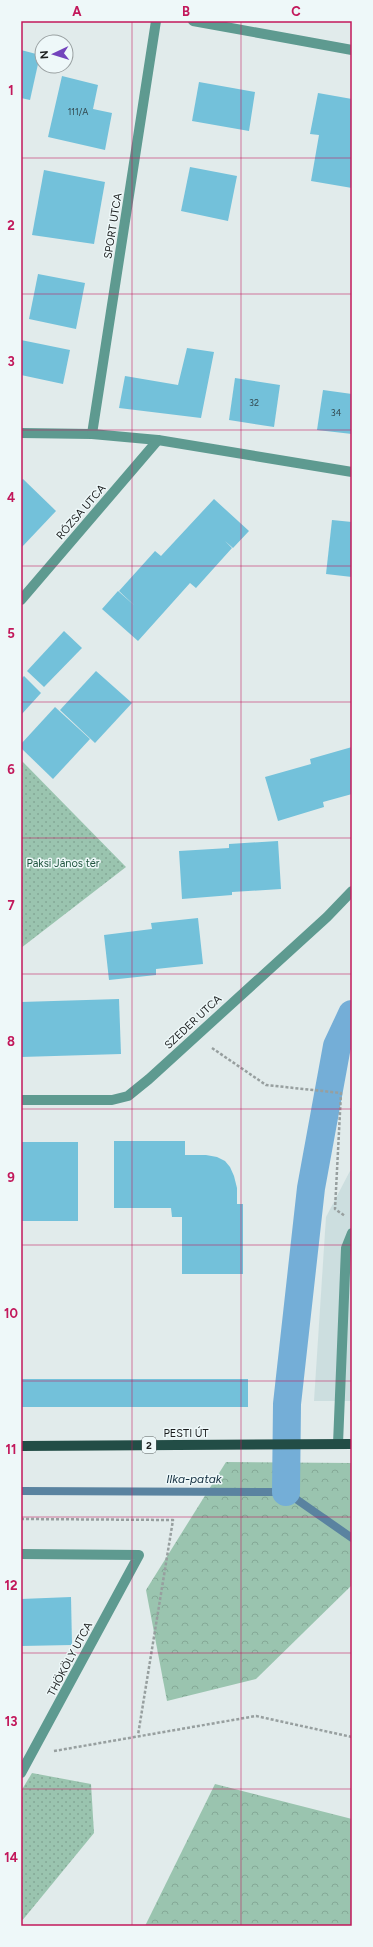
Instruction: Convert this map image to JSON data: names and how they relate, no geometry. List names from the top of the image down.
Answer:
{
  "streets": {
    "main road": ["PESTI ÚT", "2"],
    "street": [
      "SPORT UTCA",
      "RÓZSA UTCA",
      "SZEDER UTCA",
      "THÖKÖLY UTCA"
    ]
  },
  "water": ["Ilka-patak"],
  "parks": ["Paksi János tér"],
  "house_numbers": ["111/A", "32", "34"],
  "north": "left",
  "grid": {
    "columns": ["A", "B", "C"],
    "rows": [
      "1",
      "2",
      "3",
      "4",
      "5",
      "6",
      "7",
      "8",
      "9",
      "10",
      "11",
      "12",
      "13",
      "14"
    ]
  }
}
